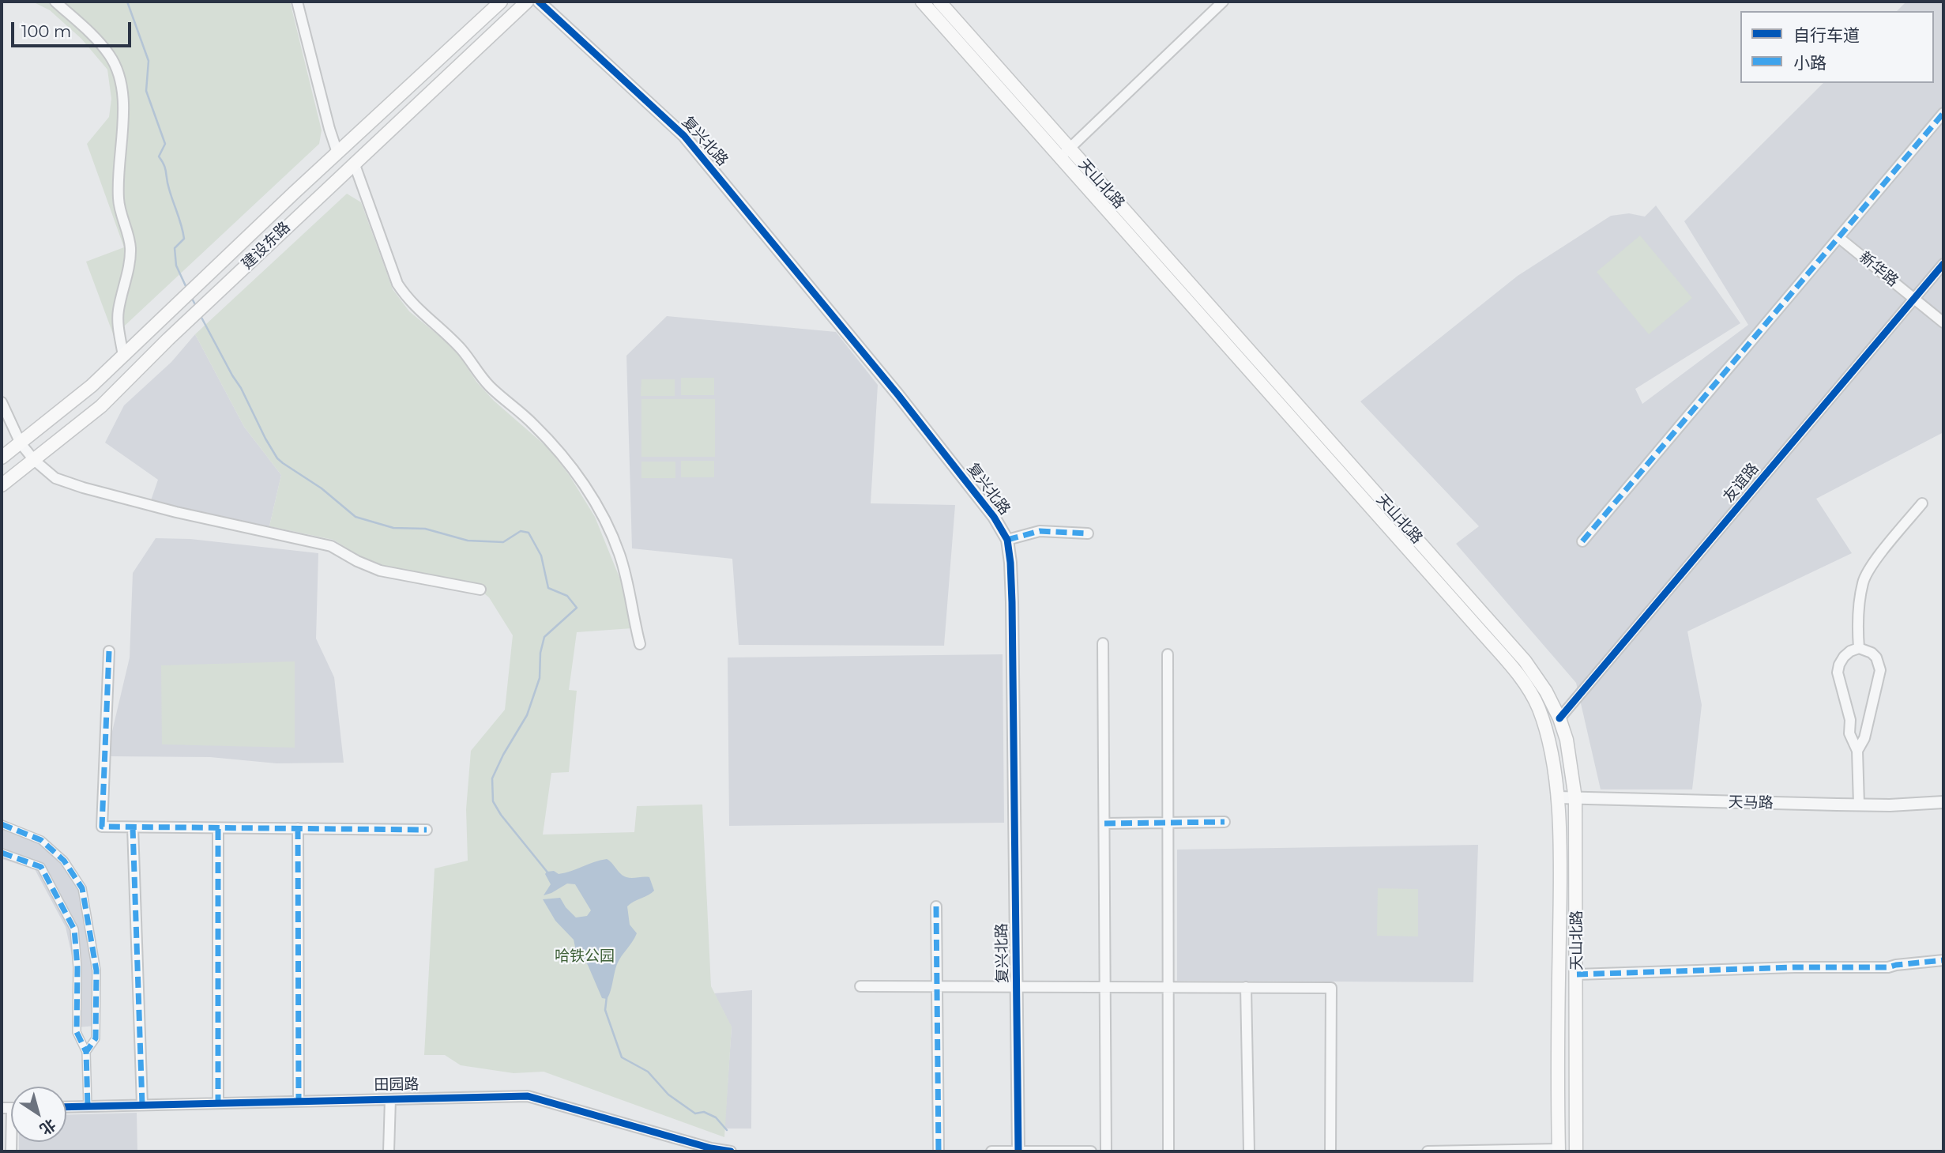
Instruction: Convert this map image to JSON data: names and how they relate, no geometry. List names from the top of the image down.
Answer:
{
  "streets": {
    "main road": ["天山北路", "建设东路"],
    "street": [
      "复兴北路",
      "新华路",
      "友谊路",
      "天马路",
      "田园路"
    ]
  },
  "crossings": [
    ["天山北路", "友谊路"],
    ["天山北路", "天马路"],
    ["新华路", "友谊路"]
  ],
  "parks": ["哈铁公园"],
  "legend": ["自行车道", "小路"],
  "scale_bar": "100 m",
  "north": "bottom right"
}
